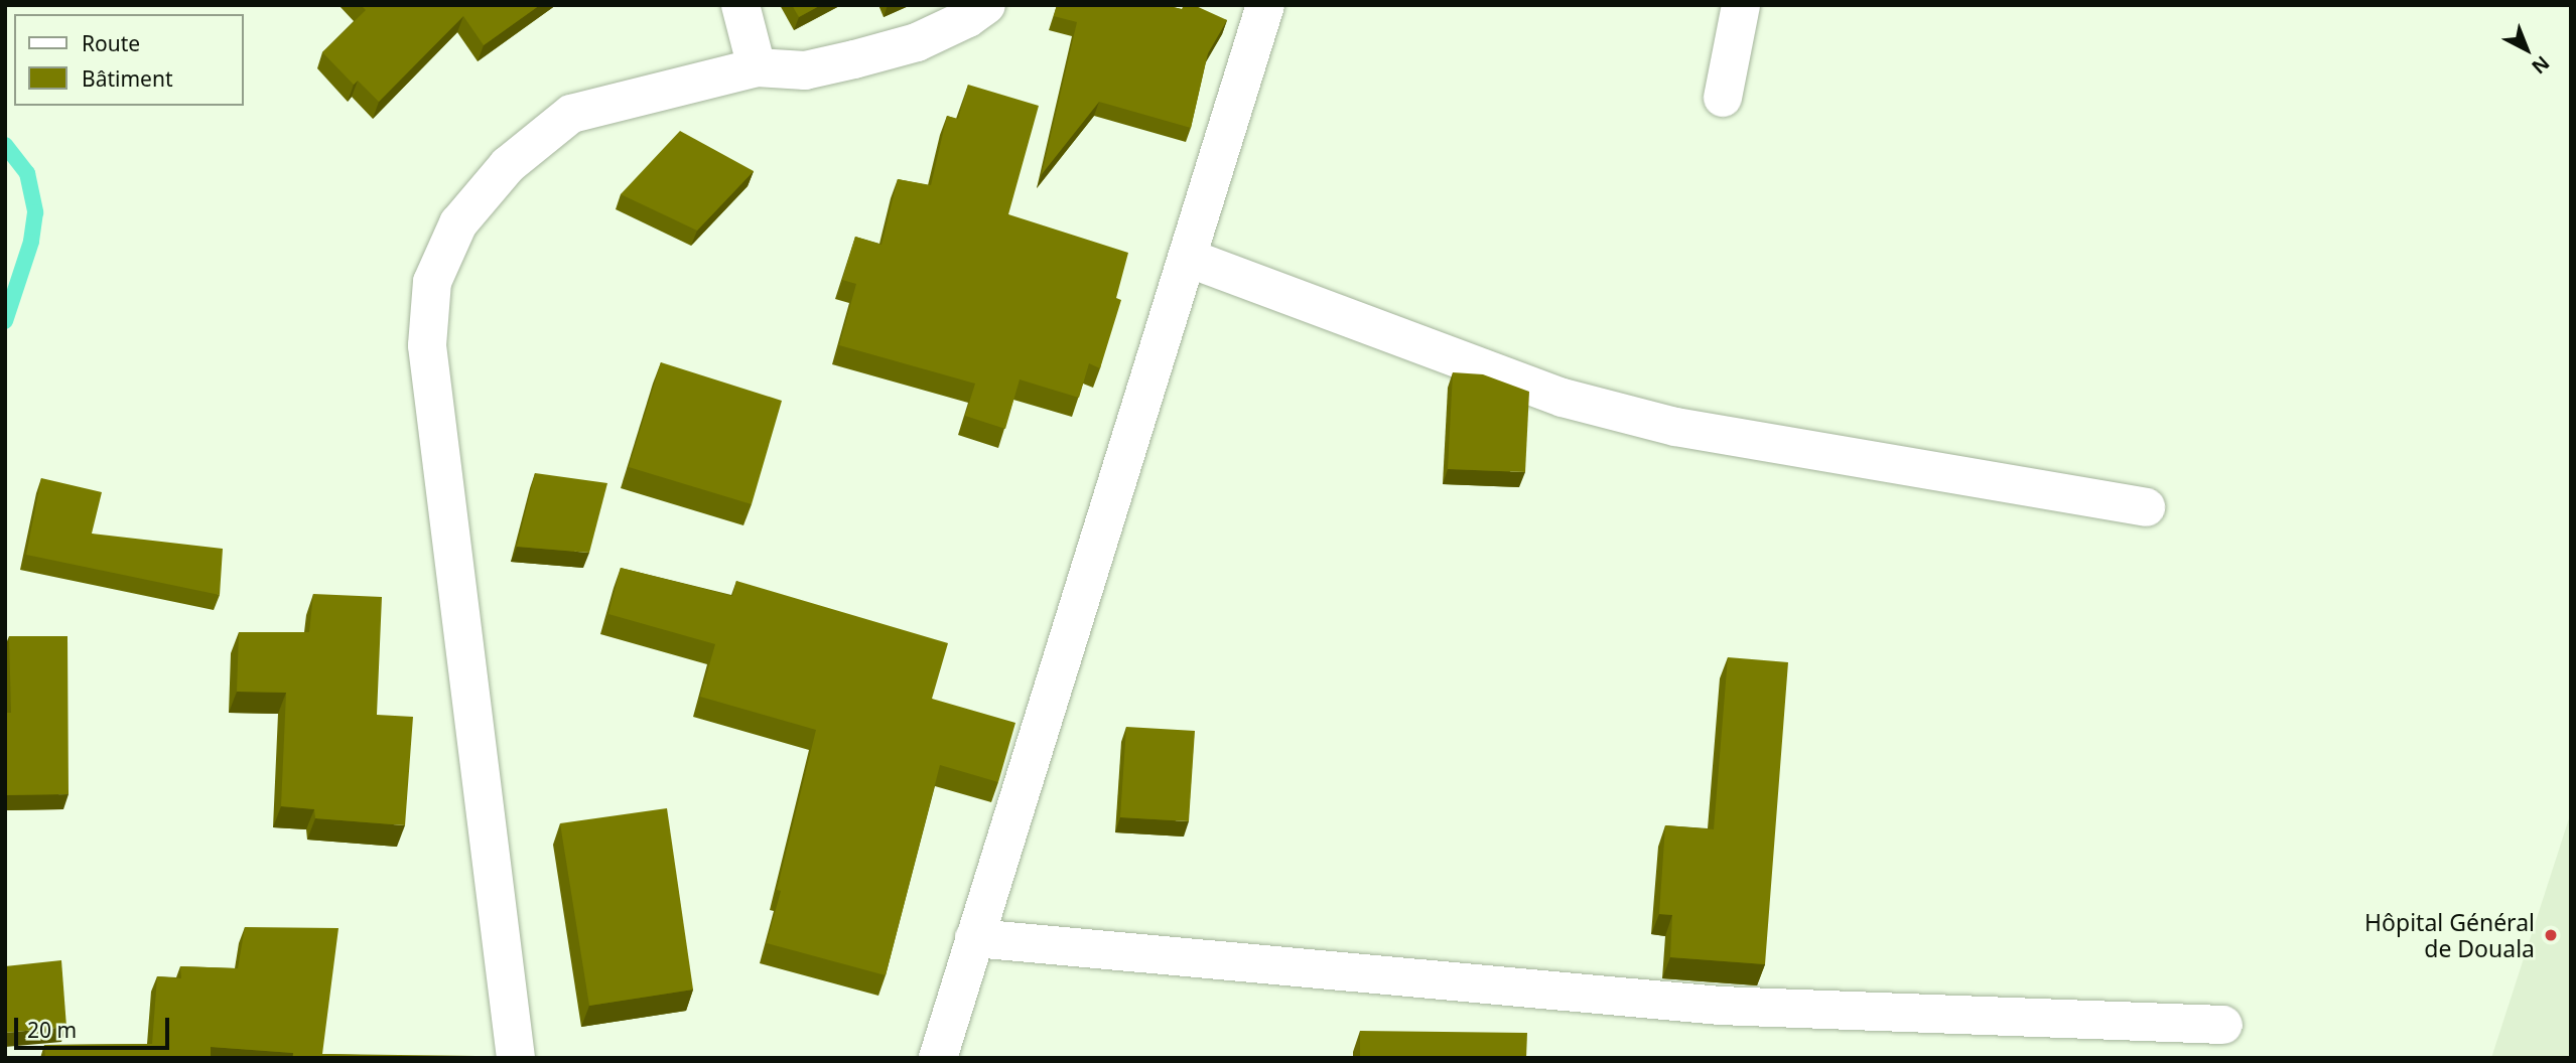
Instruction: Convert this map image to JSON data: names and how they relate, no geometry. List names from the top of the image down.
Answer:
{
  "places": ["Hôpital Général de Douala"],
  "legend": ["Route", "Bâtiment"],
  "scale_bar": "20 m",
  "north": "bottom right"
}
